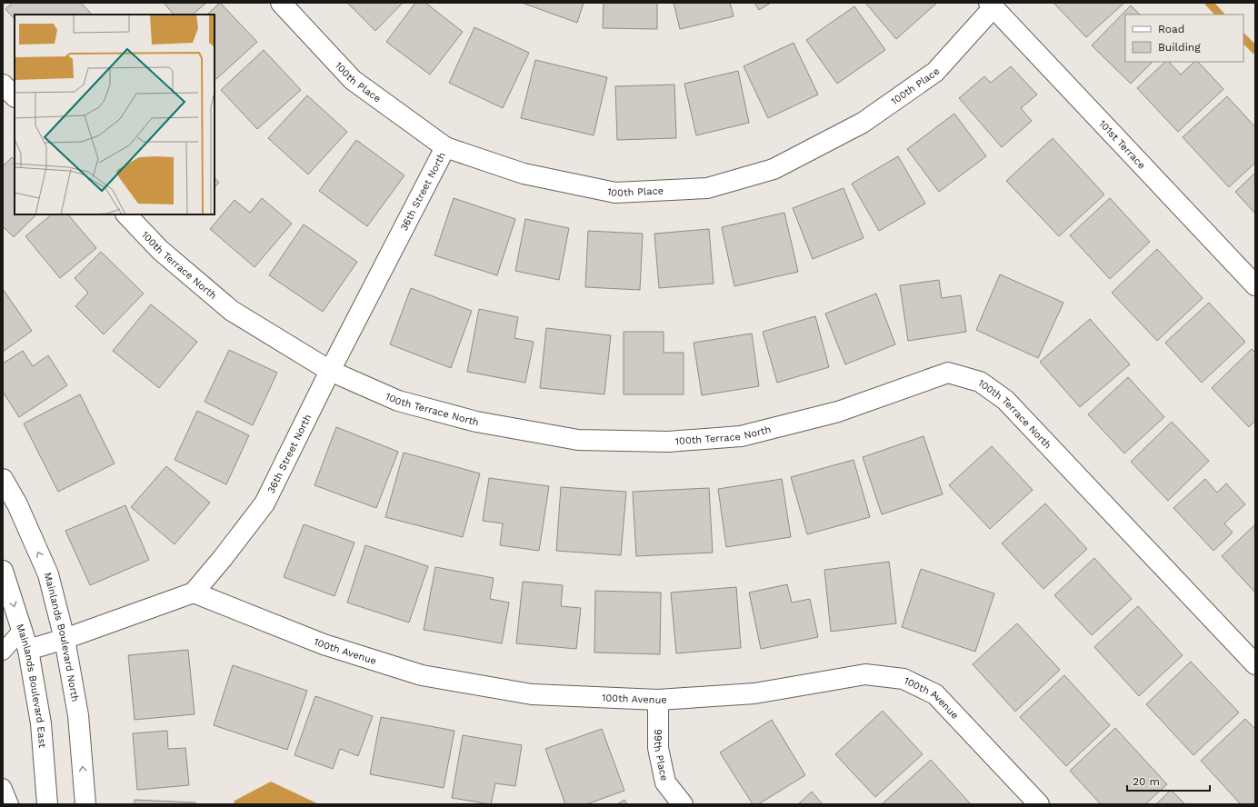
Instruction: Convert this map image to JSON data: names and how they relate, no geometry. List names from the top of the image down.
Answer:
{
  "streets": {
    "street": [
      "100th Place",
      "101st Terrace",
      "36th Street North",
      "100th Terrace North",
      "Mainlands Boulevard North",
      "100th Avenue",
      "Mainlands Boulevard East",
      "99th Place"
    ]
  },
  "crossings": [
    ["100th Place", "101st Terrace"],
    ["100th Place", "36th Street North"],
    ["36th Street North", "100th Terrace North"],
    ["36th Street North", "100th Avenue"],
    ["100th Avenue", "99th Place"]
  ],
  "one_way": ["Mainlands Boulevard North"],
  "legend": ["Road", "Building"],
  "scale_bar": "20 m"
}
